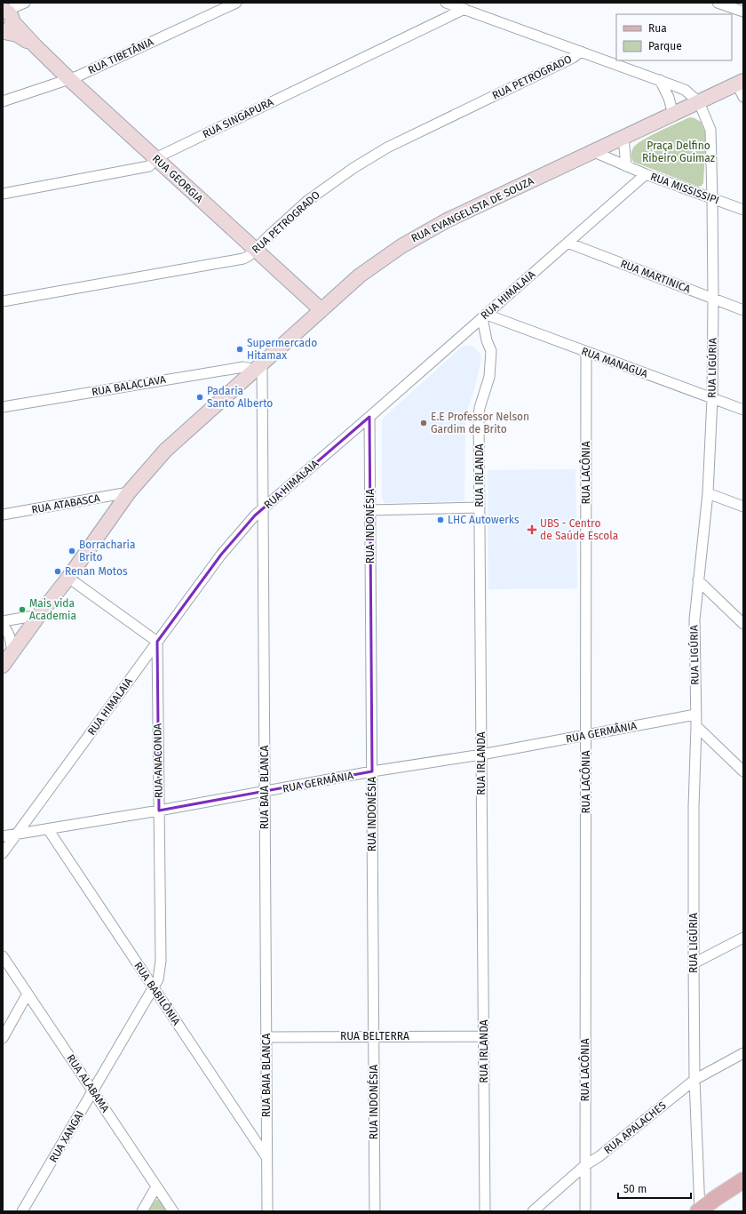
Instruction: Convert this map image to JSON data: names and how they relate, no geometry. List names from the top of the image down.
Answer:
{
  "streets": {
    "main road": ["RUA GEORGIA", "RUA EVANGELISTA DE SOUZA"],
    "street": [
      "RUA TIBETÂNIA",
      "RUA PETROGRADO",
      "RUA SINGAPURA",
      "RUA MISSISSIPI",
      "RUA MARTINICA",
      "RUA HIMALAIA",
      "RUA MANAGUA",
      "RUA LIGÚRIA",
      "RUA BALACLAVA",
      "RUA LACÔNIA",
      "RUA IRLANDA",
      "RUA ATABASCA",
      "RUA INDONÉSIA",
      "RUA GERMÂNIA",
      "RUA ANACONDA",
      "RUA BAIA BLANCA",
      "RUA BABILÔNIA",
      "RUA BELTERRA",
      "RUA ALABAMA",
      "RUA APALACHES",
      "RUA XANGAI"
    ]
  },
  "crossings": [
    ["RUA TIBETÂNIA", "RUA GEORGIA"],
    ["RUA PETROGRADO", "RUA GEORGIA"],
    ["RUA SINGAPURA", "RUA GEORGIA"],
    ["RUA GEORGIA", "RUA EVANGELISTA DE SOUZA"],
    ["RUA MISSISSIPI", "RUA EVANGELISTA DE SOUZA"],
    ["RUA MISSISSIPI", "RUA HIMALAIA"],
    ["RUA MISSISSIPI", "RUA LIGÚRIA"],
    ["RUA EVANGELISTA DE SOUZA", "RUA LIGÚRIA"],
    ["RUA EVANGELISTA DE SOUZA", "RUA BALACLAVA"],
    ["RUA EVANGELISTA DE SOUZA", "RUA ATABASCA"],
    ["RUA EVANGELISTA DE SOUZA", "RUA BAIA BLANCA"],
    ["RUA MARTINICA", "RUA HIMALAIA"],
    ["RUA MARTINICA", "RUA LIGÚRIA"],
    ["RUA HIMALAIA", "RUA MANAGUA"],
    ["RUA HIMALAIA", "RUA IRLANDA"],
    ["RUA HIMALAIA", "RUA INDONÉSIA"],
    ["RUA HIMALAIA", "RUA GERMÂNIA"],
    ["RUA HIMALAIA", "RUA ANACONDA"],
    ["RUA HIMALAIA", "RUA BAIA BLANCA"],
    ["RUA MANAGUA", "RUA LIGÚRIA"],
    ["RUA MANAGUA", "RUA LACÔNIA"],
    ["RUA MANAGUA", "RUA IRLANDA"],
    ["RUA LIGÚRIA", "RUA GERMÂNIA"],
    ["RUA LIGÚRIA", "RUA APALACHES"],
    ["RUA BALACLAVA", "RUA BAIA BLANCA"],
    ["RUA LACÔNIA", "RUA GERMÂNIA"],
    ["RUA LACÔNIA", "RUA APALACHES"],
    ["RUA IRLANDA", "RUA GERMÂNIA"],
    ["RUA IRLANDA", "RUA BELTERRA"],
    ["RUA INDONÉSIA", "RUA GERMÂNIA"],
    ["RUA INDONÉSIA", "RUA BELTERRA"],
    ["RUA GERMÂNIA", "RUA ANACONDA"],
    ["RUA GERMÂNIA", "RUA BAIA BLANCA"],
    ["RUA GERMÂNIA", "RUA BABILÔNIA"],
    ["RUA ANACONDA", "RUA BABILÔNIA"],
    ["RUA ANACONDA", "RUA XANGAI"],
    ["RUA BAIA BLANCA", "RUA BABILÔNIA"],
    ["RUA BAIA BLANCA", "RUA BELTERRA"],
    ["RUA BABILÔNIA", "RUA XANGAI"],
    ["RUA ALABAMA", "RUA XANGAI"]
  ],
  "parks": ["Praça Delfino Ribeiro Guimaz"],
  "places": {
    "other": [
      "Supermercado Hitamax",
      "Padaria Santo Alberto",
      "E.E Professor Nelson Gardim de Brito",
      "LHC Autowerks",
      "Borracharia Brito",
      "Renan Motos",
      "Mais vida Academia"
    ],
    "health": ["UBS - Centro de Saúde Escola"]
  },
  "legend": ["Rua", "Parque"],
  "scale_bar": "50 m"
}
